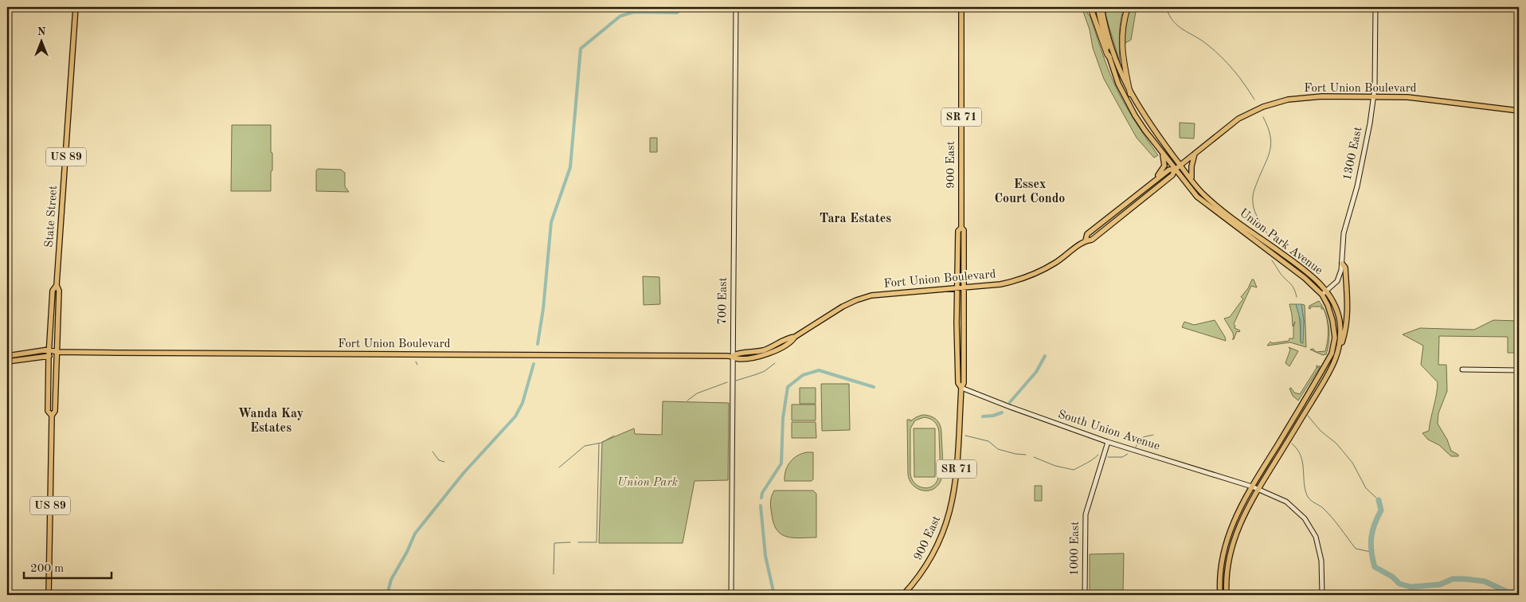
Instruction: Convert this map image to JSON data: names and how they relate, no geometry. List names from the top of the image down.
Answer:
{
  "streets": {
    "main road": [
      "Fort Union Boulevard",
      "SR 71",
      "US 89",
      "900 East",
      "State Street",
      "Union Park Avenue"
    ],
    "street": [
      "1300 East",
      "700 East",
      "South Union Avenue",
      "1000 East"
    ]
  },
  "crossings": [
    ["Fort Union Boulevard", "1300 East"],
    ["Fort Union Boulevard", "900 East"],
    ["Fort Union Boulevard", "State Street"],
    ["Fort Union Boulevard", "Union Park Avenue"],
    ["Fort Union Boulevard", "700 East"],
    ["1300 East", "Union Park Avenue"],
    ["900 East", "South Union Avenue"],
    ["Union Park Avenue", "South Union Avenue"],
    ["South Union Avenue", "1000 East"]
  ],
  "districts": ["Essex Court Condo", "Tara Estates", "Wanda Kay Estates"],
  "parks": ["Union Park"],
  "scale_bar": "200 m",
  "north": "top"
}
